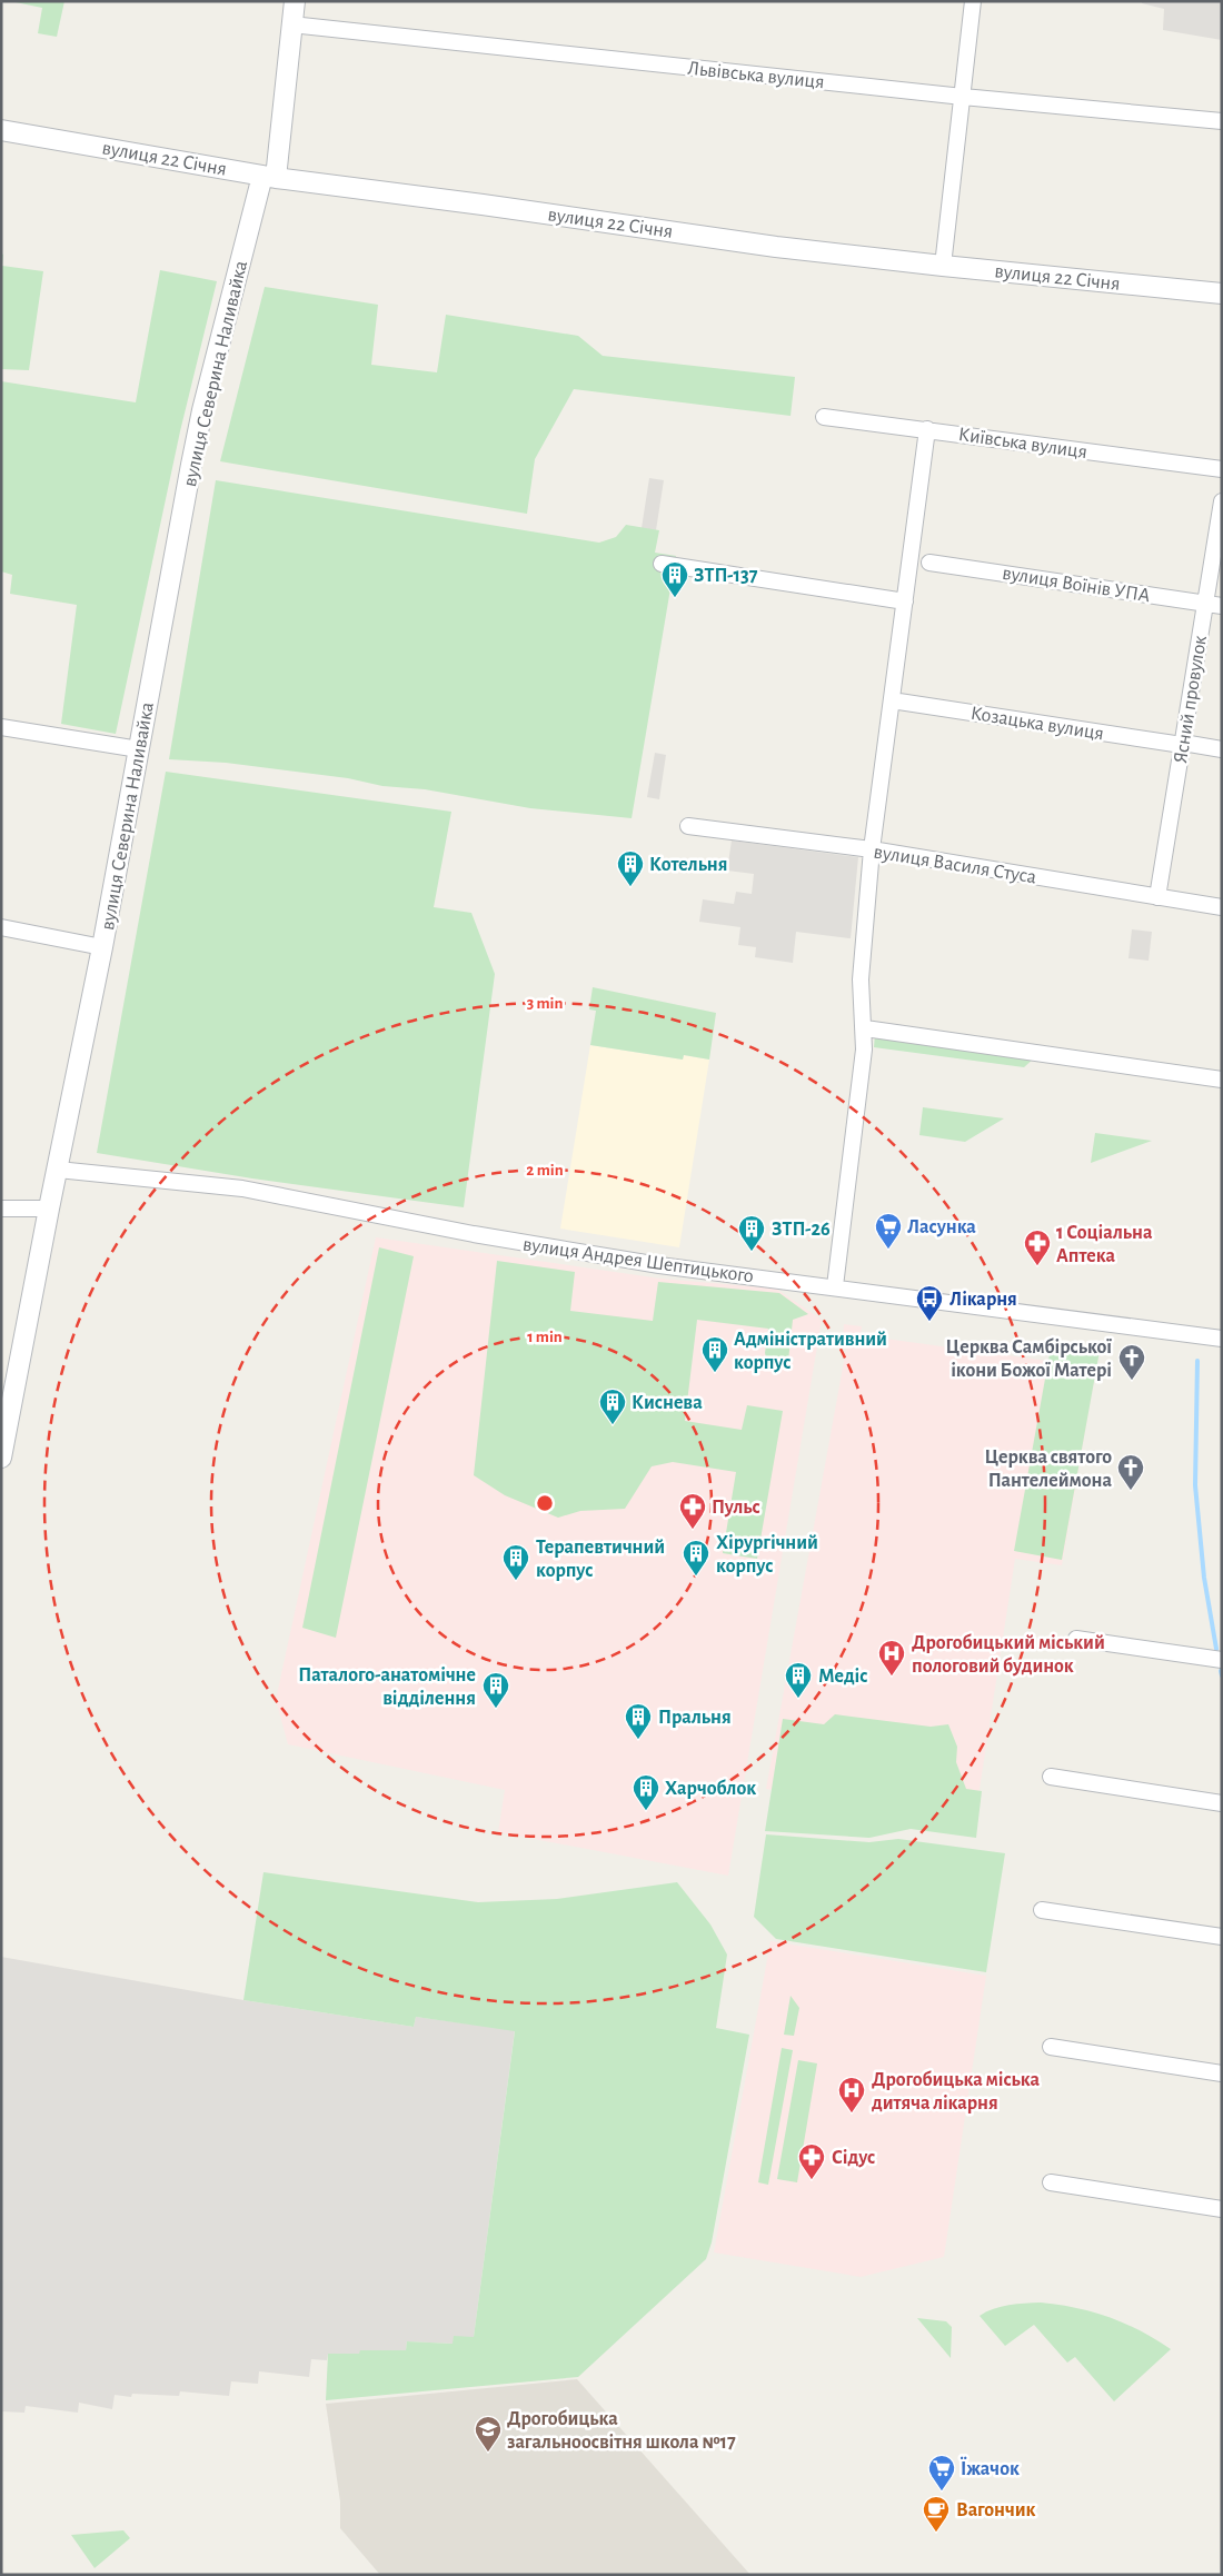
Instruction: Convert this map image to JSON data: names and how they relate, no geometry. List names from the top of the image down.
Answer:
{
  "streets": {
    "street": [
      "Львівська вулиця",
      "вулиця 22 Січня",
      "вулиця Северина Наливайка",
      "Київська вулиця",
      "вулиця Воїнів УПА",
      "Ясний провулок",
      "Козацька вулиця",
      "вулиця Василя Стуса",
      "вулиця Андрея Шептицького"
    ]
  },
  "crossings": [
    ["Львівська вулиця", "вулиця Северина Наливайка"],
    ["вулиця 22 Січня", "вулиця Северина Наливайка"],
    ["вулиця Северина Наливайка", "вулиця Андрея Шептицького"],
    ["вулиця Воїнів УПА", "Ясний провулок"],
    ["Ясний провулок", "Козацька вулиця"],
    ["Ясний провулок", "вулиця Василя Стуса"]
  ],
  "places": {
    "building": [
      "ЗТП-137",
      "Котельня",
      "ЗТП-26",
      "Адміністративний корпус",
      "Киснева",
      "Хірургічний корпус",
      "Терапевтичний корпус",
      "Медіс",
      "Паталого-анатомічне відділення",
      "Пральня",
      "Харчоблок"
    ],
    "supermarket": ["Ласунка", "Їжачок"],
    "pharmacy": ["1 Соціальна Аптека", "Пульс", "Сідус"],
    "bus stop": ["Лікарня"],
    "church": ["Церква Самбірської ікони Божої Матері", "Церква святого Пантелеймона"],
    "hospital": ["Дрогобицький міський пологовий будинок", "Дрогобицька міська дитяча лікарня"],
    "school or university": ["Дрогобицька загальноосвітня школа №17"],
    "cafe": ["Вагончик"]
  },
  "rings": ["3 min", "2 min", "1 min"]
}
